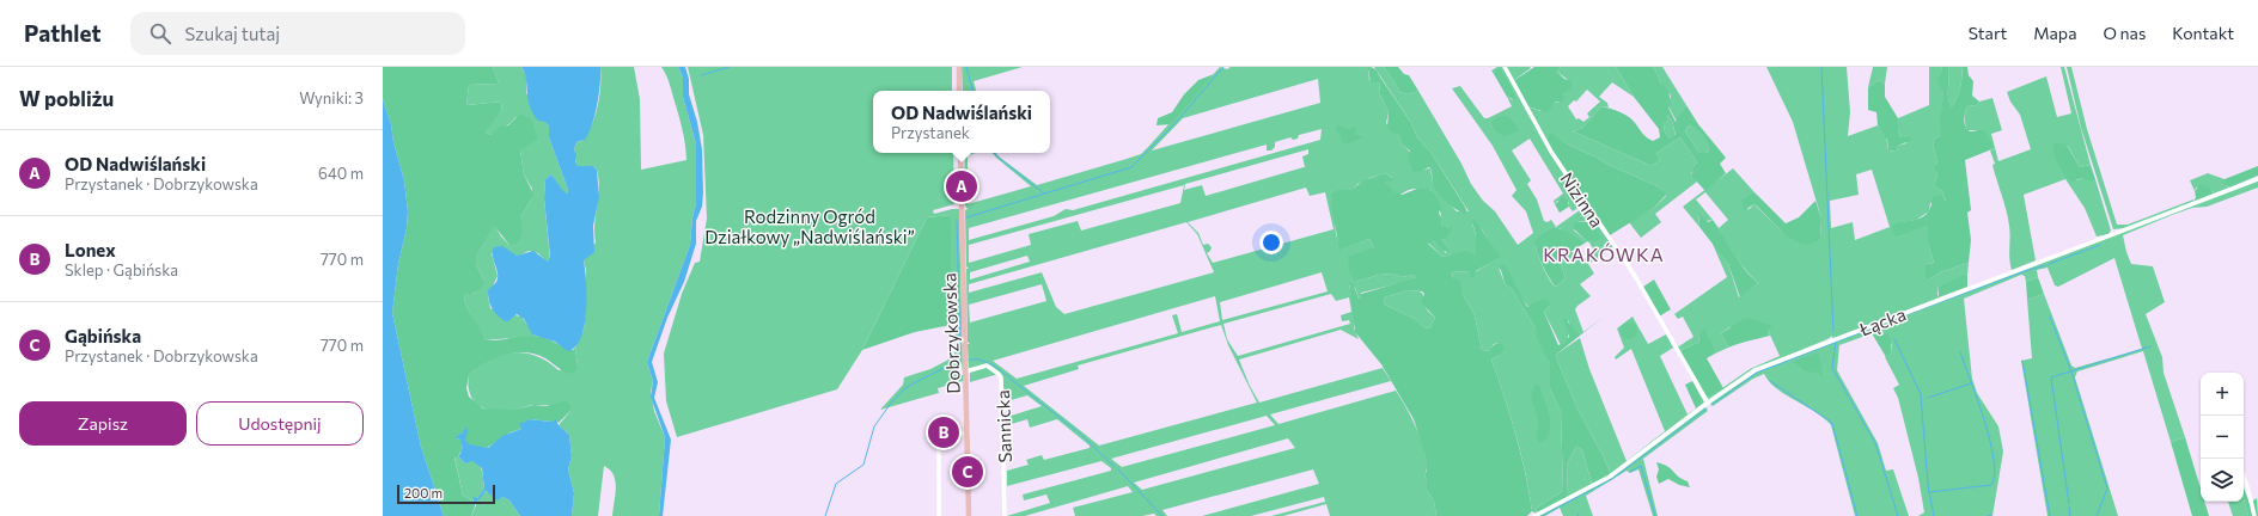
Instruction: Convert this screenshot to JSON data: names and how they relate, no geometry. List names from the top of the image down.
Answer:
{
  "streets": {
    "main road": ["Dobrzykowska"],
    "street": ["Nizinna", "Łącka", "Sannicka"]
  },
  "crossings": [
    ["Nizinna", "Łącka"],
    ["Dobrzykowska", "Sannicka"]
  ],
  "districts": ["KRAKÓWKA"],
  "parks": ["Rodzinny Ogród Działkowy „Nadwiślański”"],
  "scale_bar": "200 m",
  "page": {
    "header": "Pathlet",
    "search": "Szukaj tutaj",
    "nav": [
      "Start",
      "Mapa",
      "O nas",
      "Kontakt"
    ],
    "heading": ["W pobliżu", "Wyniki: 3"],
    "popup": ["OD Nadwiślański", "Przystanek"],
    "list": [
      {
        "mark": "A",
        "name": "OD Nadwiślański",
        "note": "Przystanek · Dobrzykowska",
        "value": "640 m"
      },
      {
        "mark": "B",
        "name": "Lonex",
        "note": "Sklep · Gąbińska",
        "value": "770 m"
      },
      {
        "mark": "C",
        "name": "Gąbińska",
        "note": "Przystanek · Dobrzykowska",
        "value": "770 m"
      }
    ],
    "pins": ["A", "B", "C"],
    "map_buttons": ["+", "−"],
    "buttons": ["Zapisz", "Udostępnij"],
    "scale": "200 m"
  }
}
